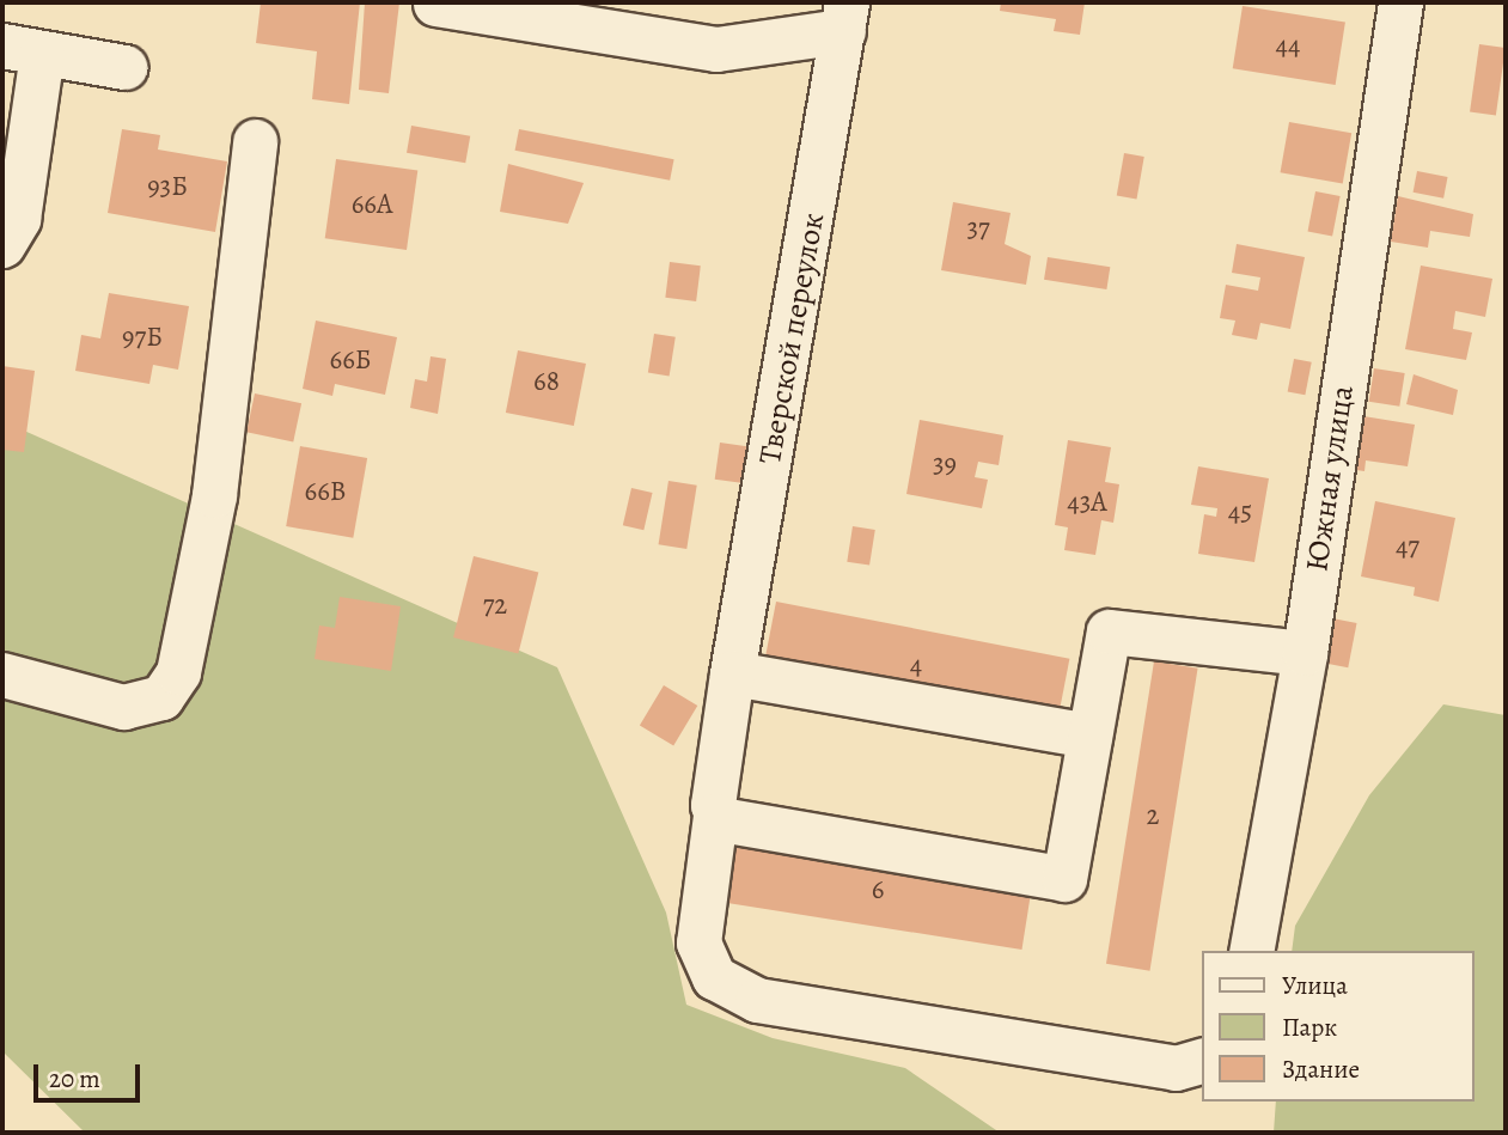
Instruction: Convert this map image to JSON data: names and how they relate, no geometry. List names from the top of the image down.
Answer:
{
  "streets": {
    "street": ["Тверской переулок", "Южная улица"]
  },
  "house_numbers": [
    "44",
    "93Б",
    "66А",
    "37",
    "97Б",
    "66Б",
    "68",
    "39",
    "66В",
    "43А",
    "45",
    "47",
    "72",
    "4",
    "2",
    "6"
  ],
  "legend": ["Улица", "Парк", "Здание"],
  "scale_bar": "20 m"
}
